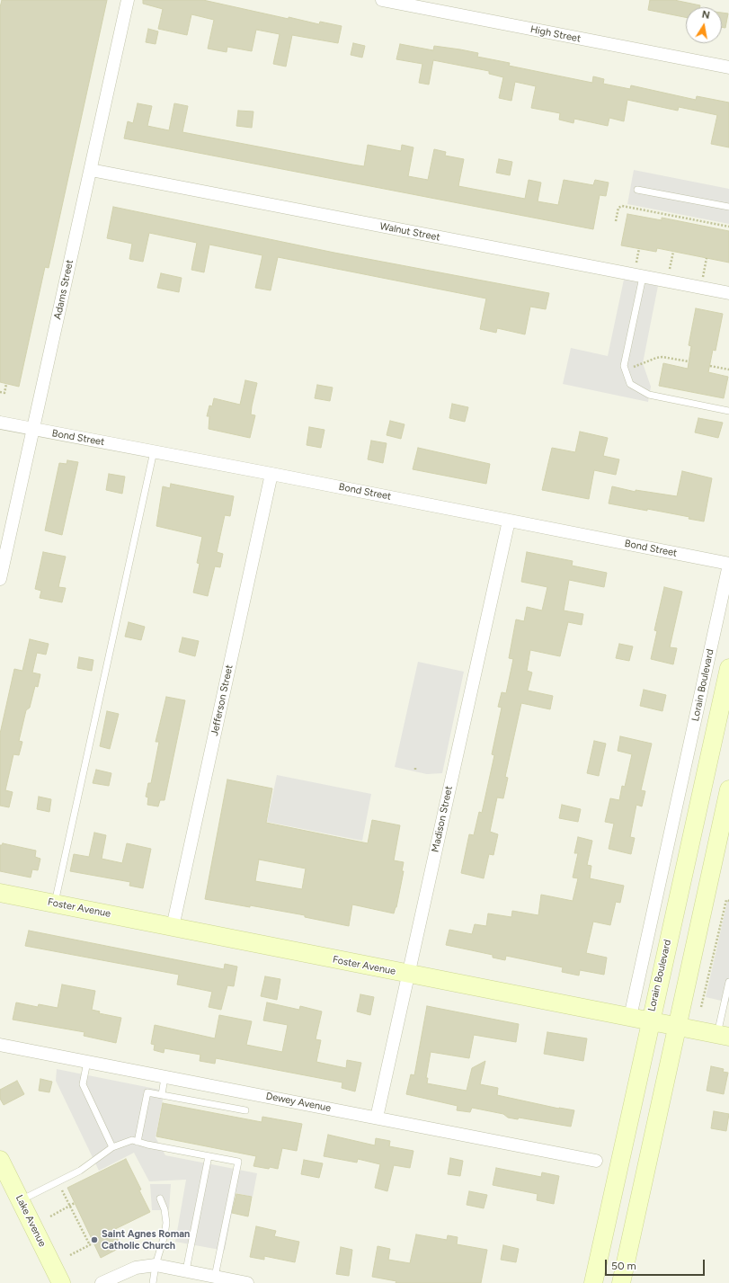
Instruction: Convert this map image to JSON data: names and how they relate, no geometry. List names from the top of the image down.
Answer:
{
  "streets": {
    "main road": ["Lorain Boulevard", "Foster Avenue", "Lake Avenue"],
    "street": [
      "High Street",
      "Walnut Street",
      "Adams Street",
      "Bond Street",
      "Jefferson Street",
      "Madison Street",
      "Dewey Avenue"
    ]
  },
  "crossings": [
    ["Walnut Street", "Adams Street"],
    ["Adams Street", "Bond Street"],
    ["Bond Street", "Lorain Boulevard"],
    ["Bond Street", "Jefferson Street"],
    ["Bond Street", "Madison Street"],
    ["Lorain Boulevard", "Foster Avenue"],
    ["Jefferson Street", "Foster Avenue"],
    ["Madison Street", "Foster Avenue"],
    ["Madison Street", "Dewey Avenue"]
  ],
  "places": ["Saint Agnes Roman Catholic Church"],
  "scale_bar": "50 m",
  "north": "top"
}
